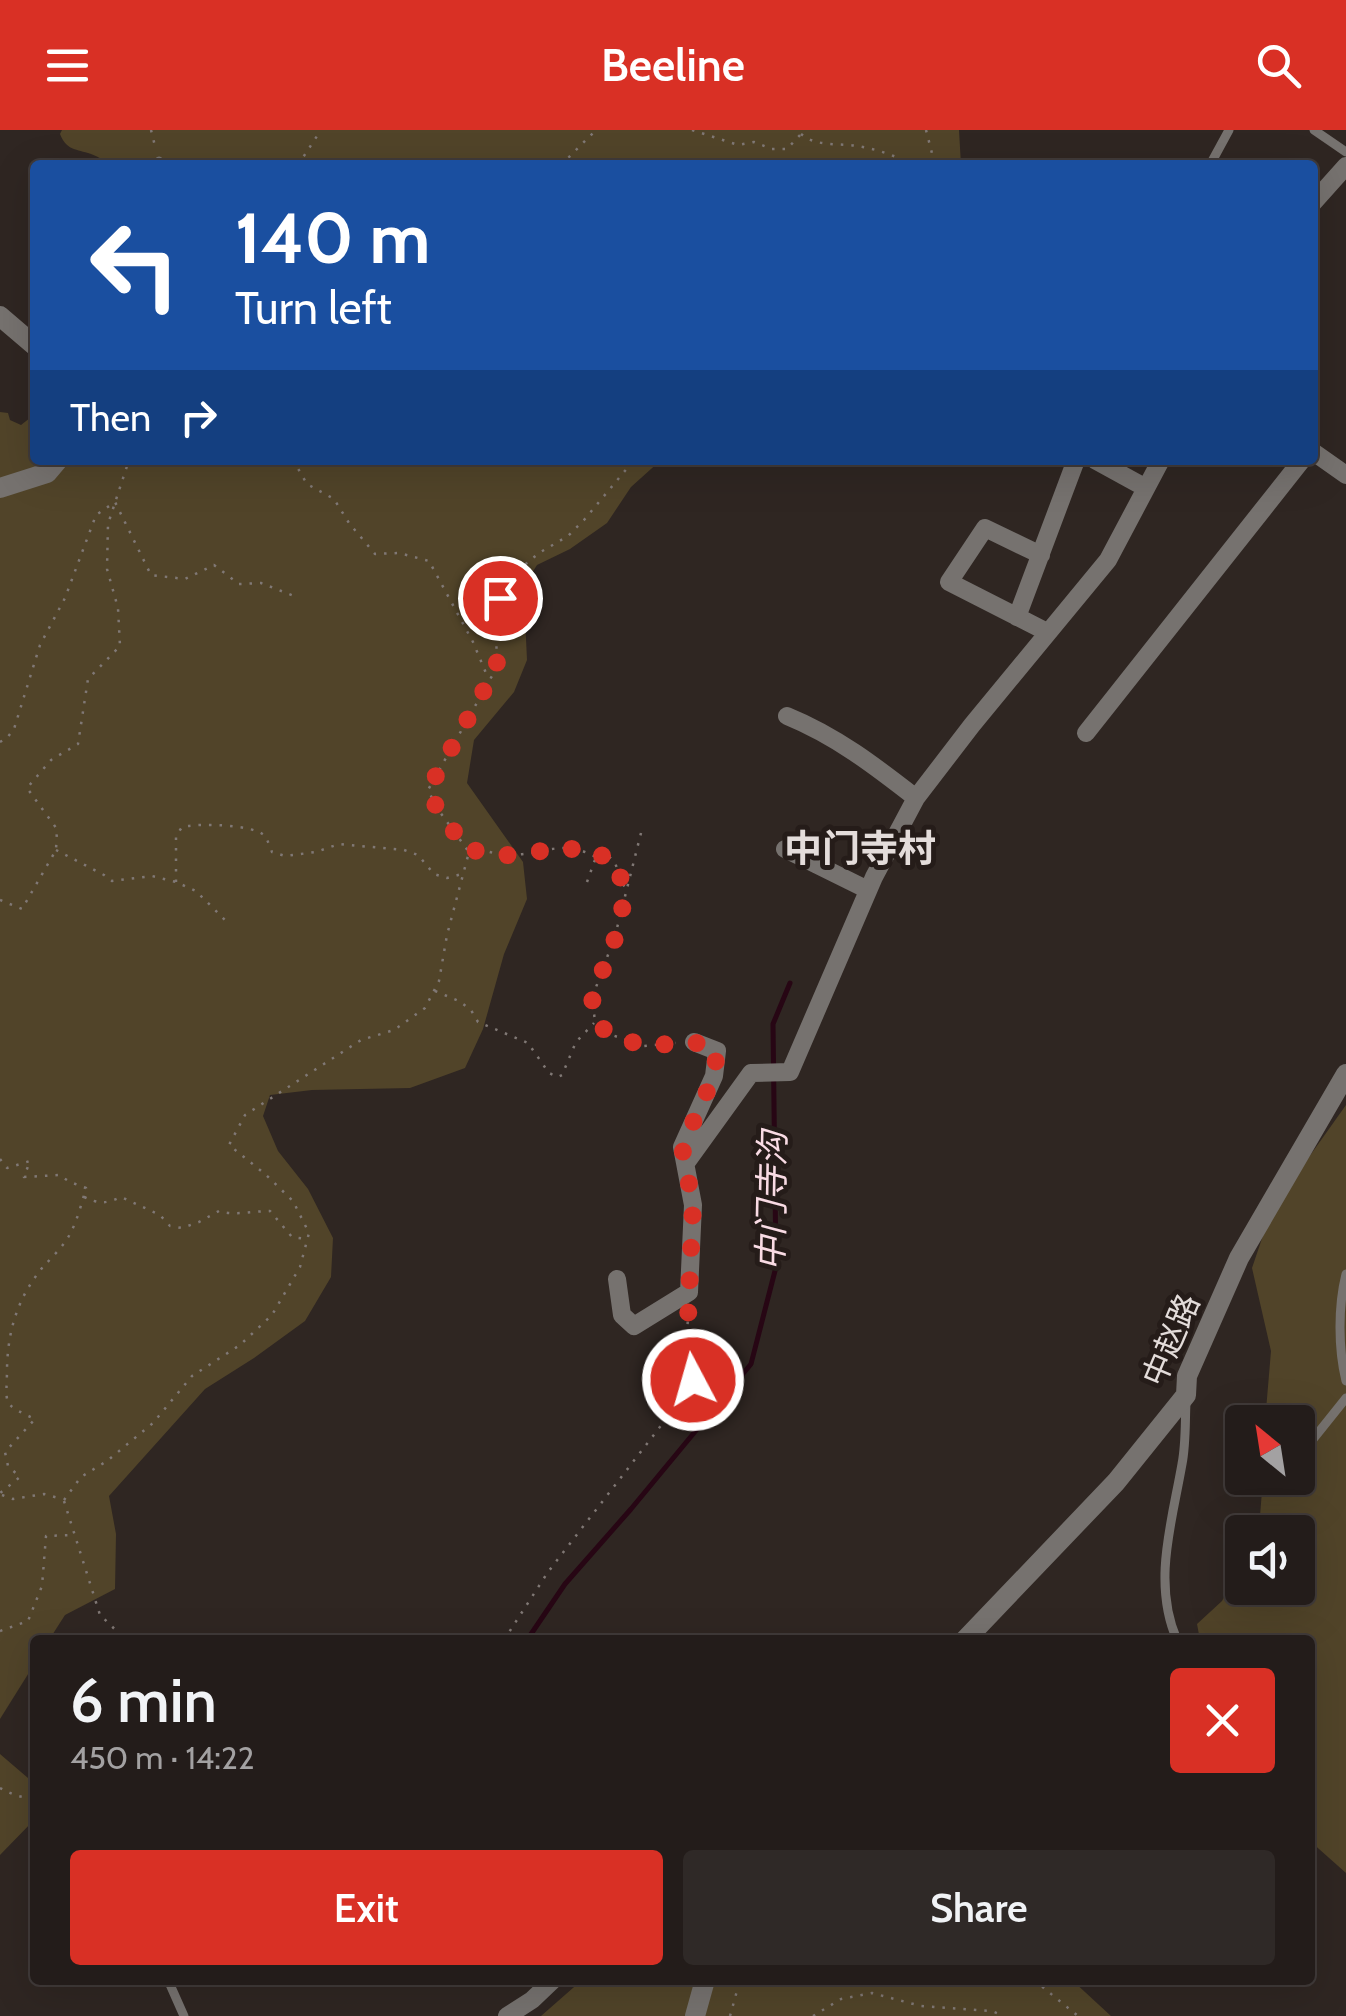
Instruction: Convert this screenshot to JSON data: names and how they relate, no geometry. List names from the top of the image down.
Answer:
{
  "streets": {
    "street": ["中赵路"]
  },
  "districts": ["中门寺村"],
  "water": ["中门寺沟"],
  "north": "top left",
  "page": {
    "header": "Beeline",
    "turn": ["140 m", "Turn left"],
    "then": "Then",
    "heading": ["6 min", "450 m · 14:22"],
    "buttons": ["Exit", "Share"]
  }
}
